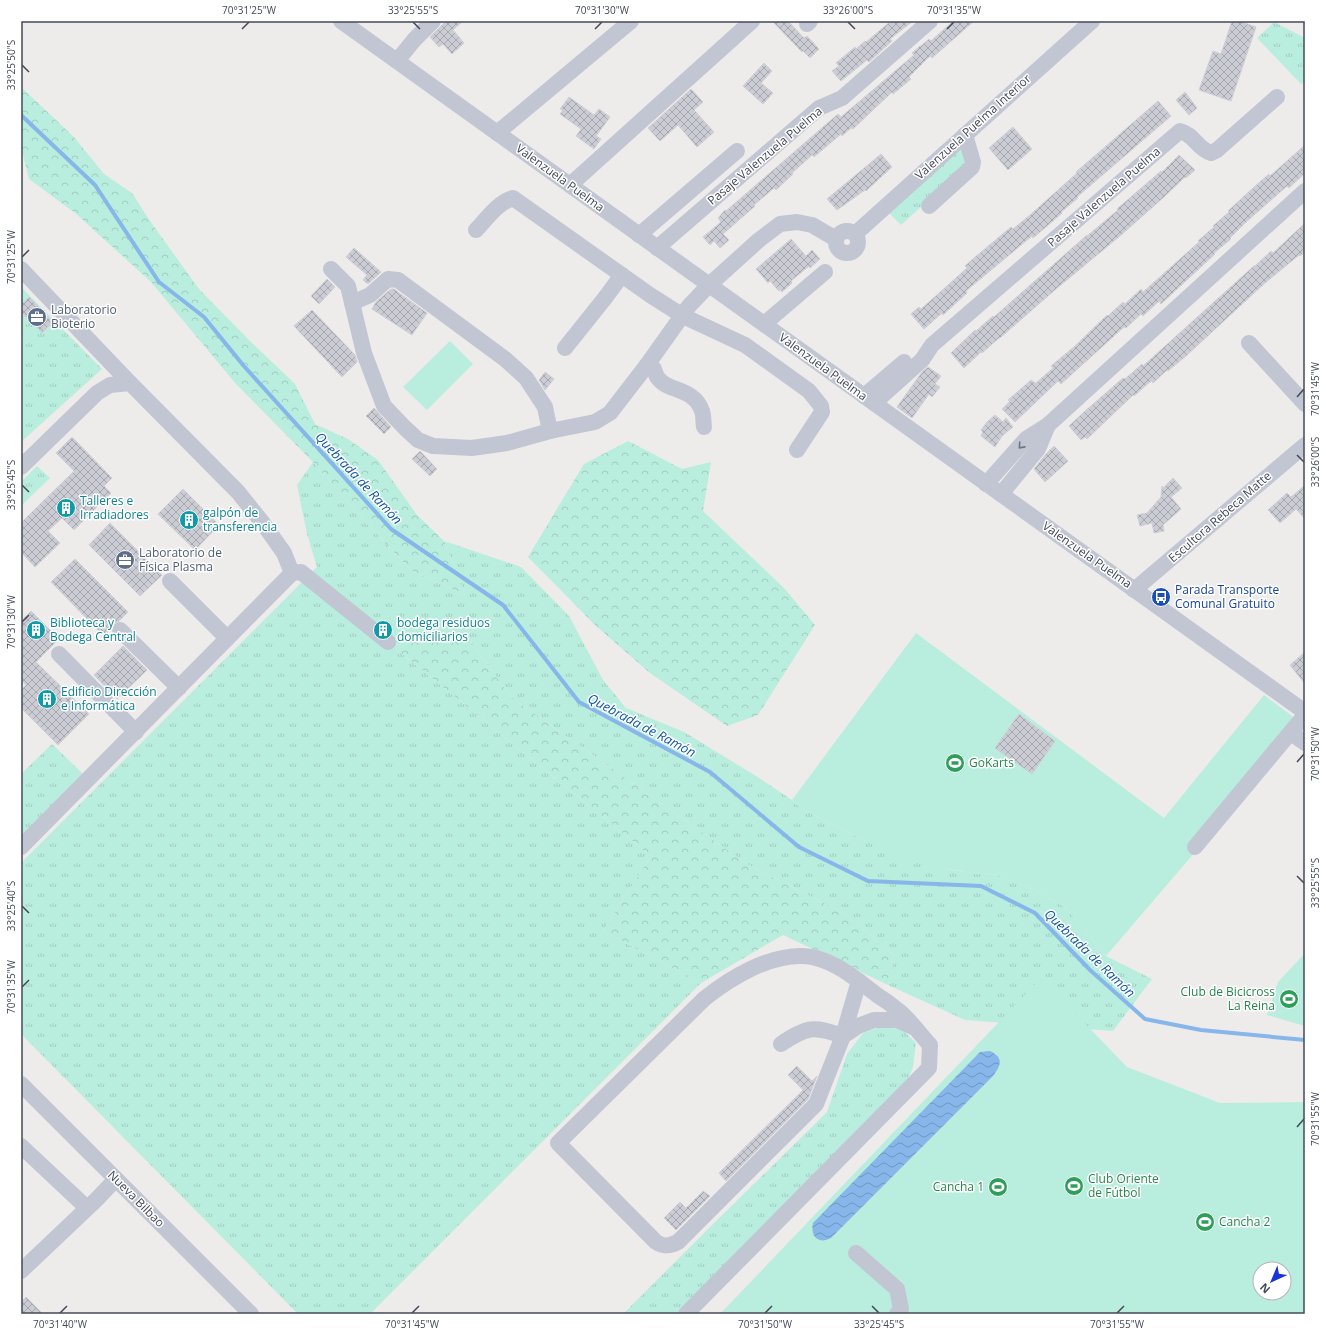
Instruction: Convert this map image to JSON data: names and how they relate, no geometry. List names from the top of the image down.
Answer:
{
  "streets": {
    "street": [
      "Valenzuela Puelma Interior",
      "Pasaje Valenzuela Puelma",
      "Valenzuela Puelma",
      "Escultora Rebeca Matte",
      "Nueva Bilbao"
    ]
  },
  "crossings": [
    ["Valenzuela Puelma Interior", "Valenzuela Puelma"],
    ["Pasaje Valenzuela Puelma", "Valenzuela Puelma"],
    ["Valenzuela Puelma", "Escultora Rebeca Matte"]
  ],
  "water": ["Quebrada de Ramón"],
  "places": {
    "office": ["Laboratorio Bioterio", "Laboratorio de Física Plasma"],
    "building": [
      "Talleres e Irradiadores",
      "galpón de transferencia",
      "Biblioteca y Bodega Central",
      "bodega residuos domiciliarios",
      "Edificio Dirección e Informática"
    ],
    "bus stop": ["Parada Transporte Comunal Gratuito"],
    "sports": [
      "GoKarts",
      "Club de Bicicross La Reina",
      "Club Oriente de Fútbol",
      "Cancha 1",
      "Cancha 2"
    ]
  },
  "north": "bottom left",
  "coordinates": [
    "70°31'25\"W",
    "33°25'55\"S",
    "70°31'30\"W",
    "33°26'00\"S",
    "70°31'35\"W",
    "33°25'50\"S",
    "70°31'45\"W",
    "33°25'45\"S",
    "70°31'50\"W",
    "33°25'40\"S",
    "70°31'55\"W",
    "70°31'40\"W"
  ]
}
